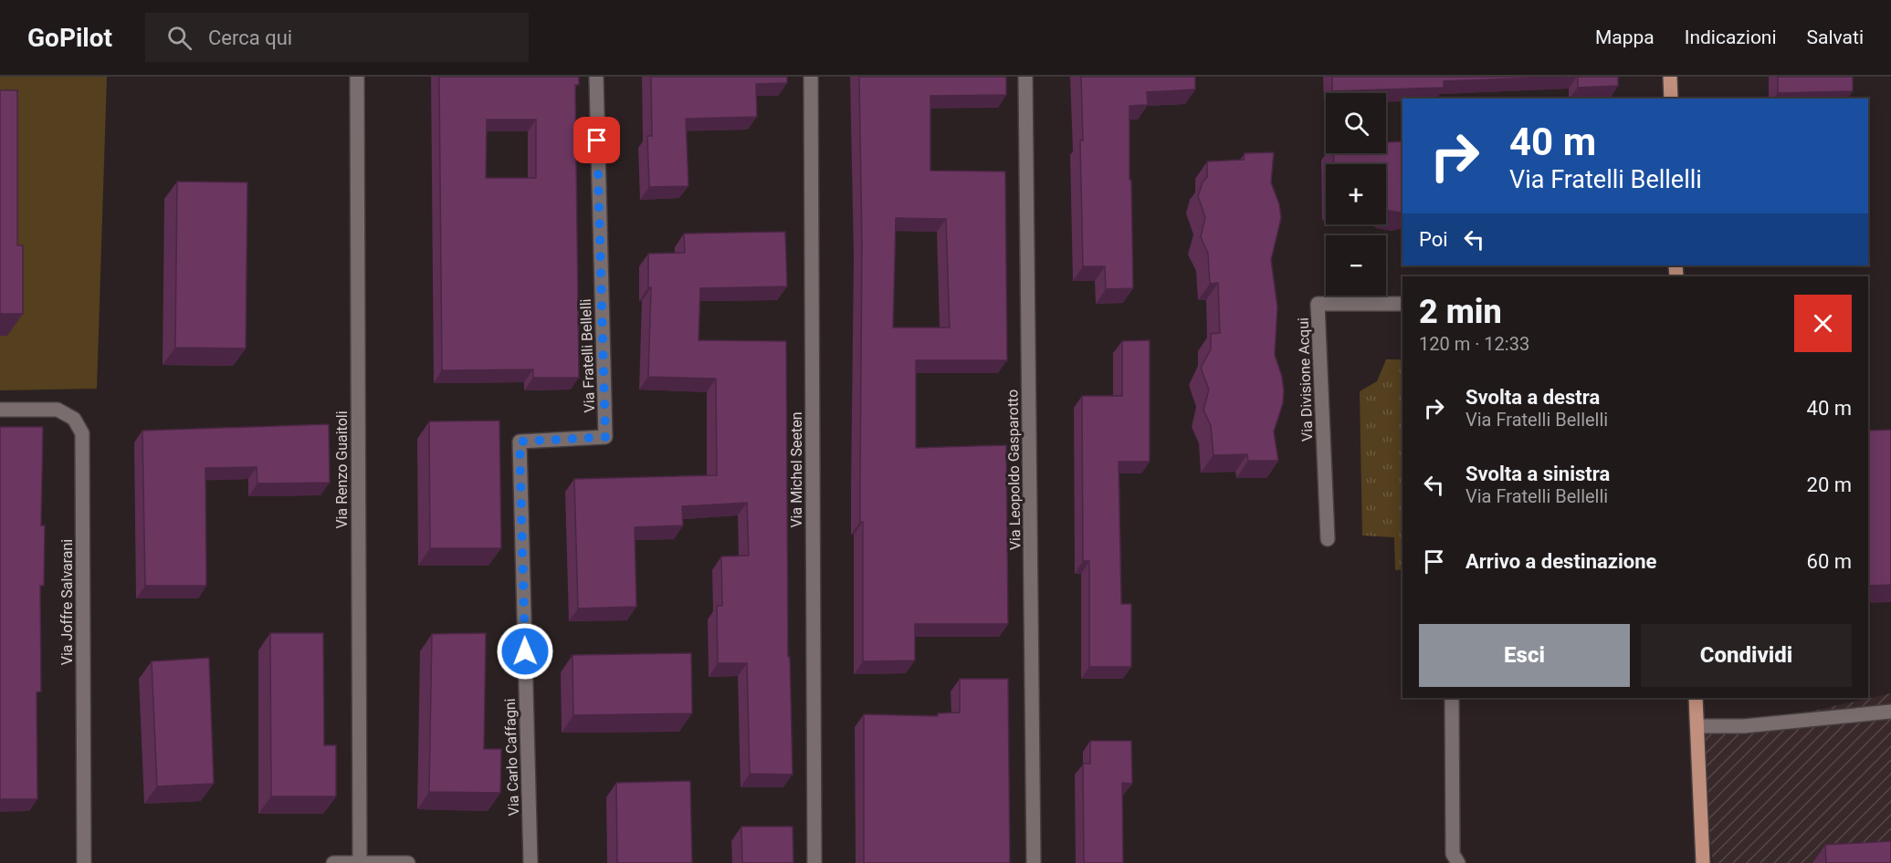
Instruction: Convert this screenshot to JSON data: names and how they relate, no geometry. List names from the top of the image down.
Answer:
{
  "streets": {
    "street": [
      "Via Fratelli Bellelli",
      "Via Divisione Acqui",
      "Via Renzo Guaitoli",
      "Via Michel Seeten",
      "Via Leopoldo Gasparotto",
      "Via Joffre Salvarani",
      "Via Carlo Caffagni"
    ]
  },
  "crossings": [
    ["Via Fratelli Bellelli", "Via Carlo Caffagni"]
  ],
  "page": {
    "header": "GoPilot",
    "search": "Cerca qui",
    "nav": ["Mappa", "Indicazioni", "Salvati"],
    "map_buttons": ["+", "−"],
    "turn": ["40 m", "Via Fratelli Bellelli"],
    "then": "Poi",
    "heading": ["2 min", "120 m · 12:33"],
    "list": [
      {
        "name": "Svolta a destra",
        "note": "Via Fratelli Bellelli",
        "value": "40 m"
      },
      {
        "name": "Svolta a sinistra",
        "note": "Via Fratelli Bellelli",
        "value": "20 m"
      },
      {
        "name": "Arrivo a destinazione",
        "value": "60 m"
      }
    ],
    "buttons": ["Esci", "Condividi"]
  }
}
